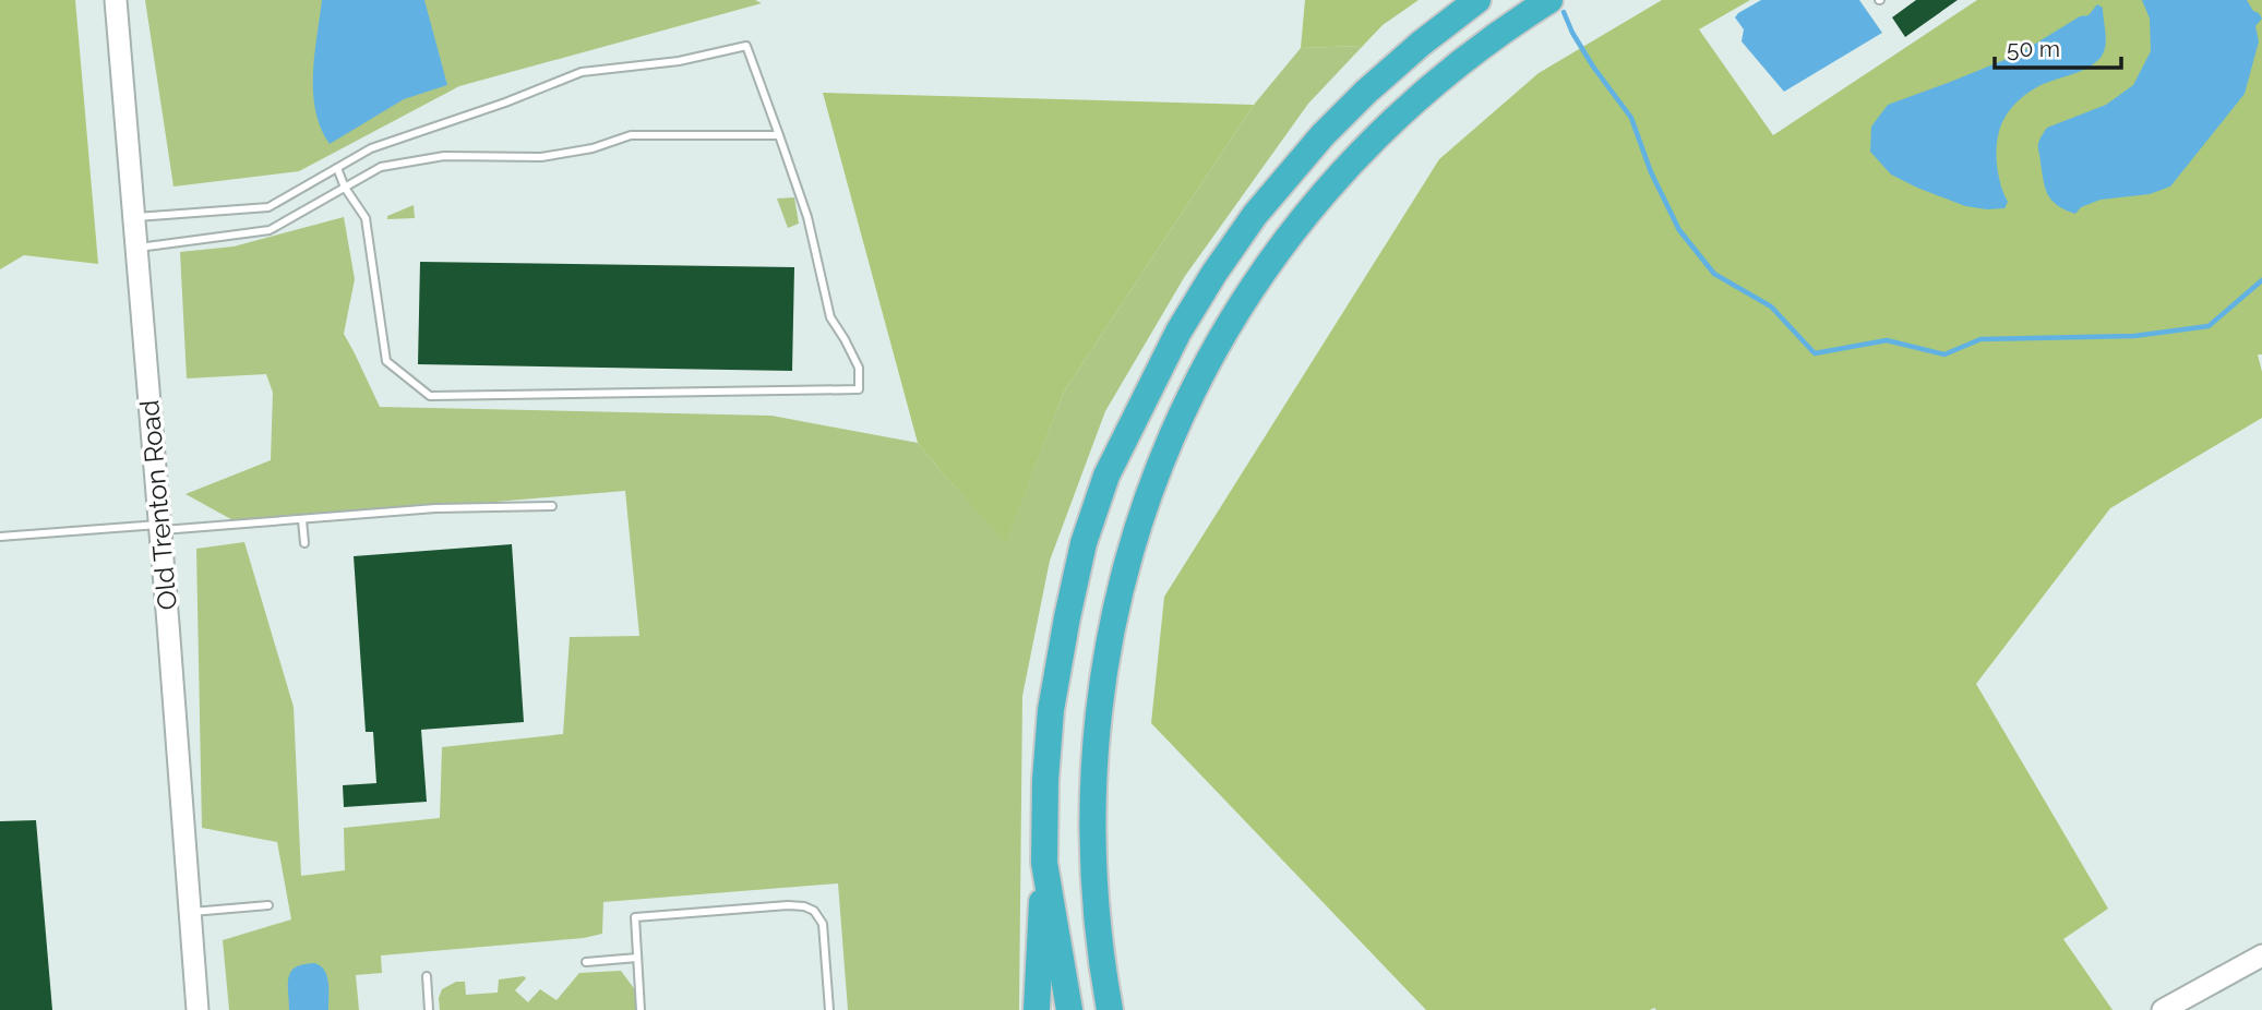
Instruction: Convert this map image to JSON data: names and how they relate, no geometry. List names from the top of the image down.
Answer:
{
  "streets": {
    "main road": ["Old Trenton Road"]
  },
  "scale_bar": "50 m"
}
